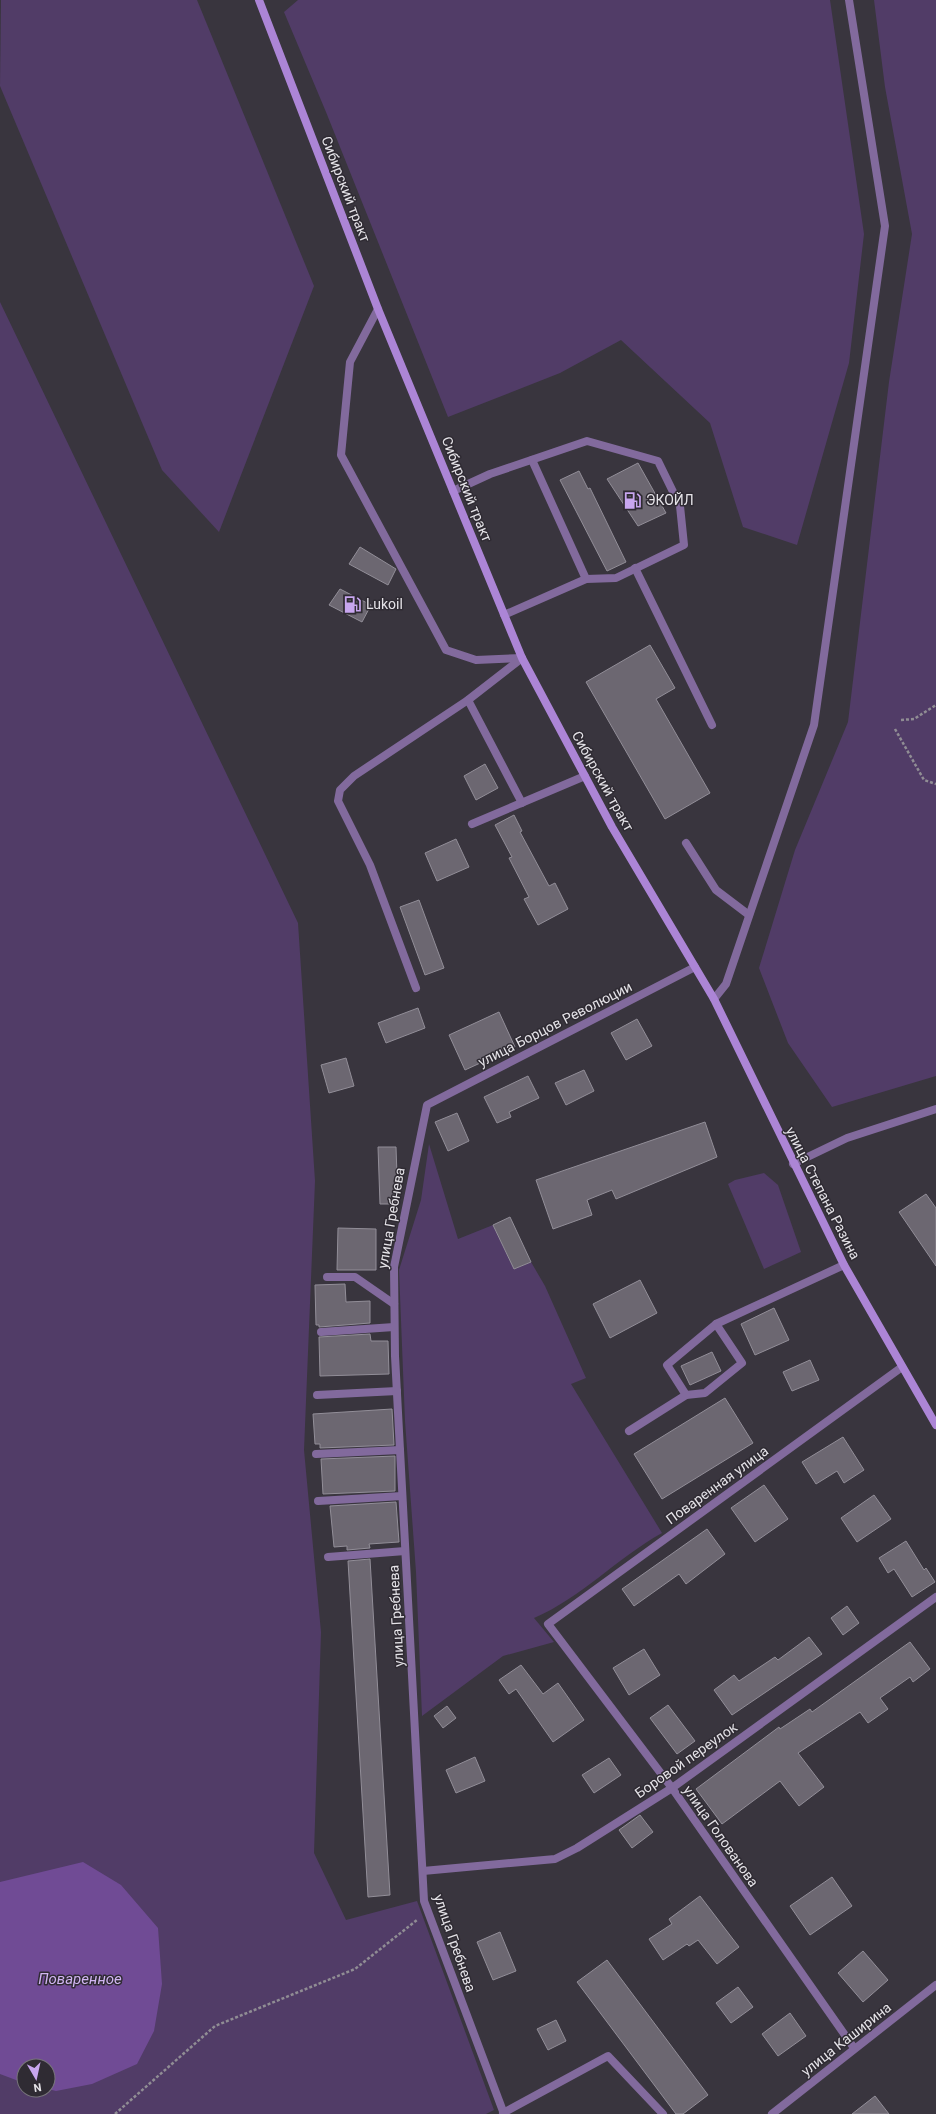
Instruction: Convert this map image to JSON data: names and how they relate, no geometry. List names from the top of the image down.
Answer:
{
  "streets": {
    "main road": ["Сибирский тракт", "улица Степана Разина"],
    "street": [
      "улица Борцов Революции",
      "улица Гребнева",
      "Поваренная улица",
      "Боровой переулок",
      "улица Голованова",
      "улица Каширина"
    ]
  },
  "crossings": [
    ["Сибирский тракт", "улица Борцов Революции"],
    ["Сибирский тракт", "улица Степана Разина"],
    ["улица Борцов Революции", "улица Степана Разина"],
    ["улица Борцов Революции", "улица Гребнева"],
    ["улица Степана Разина", "Поваренная улица"],
    ["улица Гребнева", "Боровой переулок"],
    ["Поваренная улица", "улица Голованова"],
    ["Боровой переулок", "улица Голованова"],
    ["улица Голованова", "улица Каширина"]
  ],
  "water": ["Поваренное"],
  "places": {
    "fuel station": ["ЭКОЙЛ", "Lukoil"]
  },
  "north": "bottom"
}
